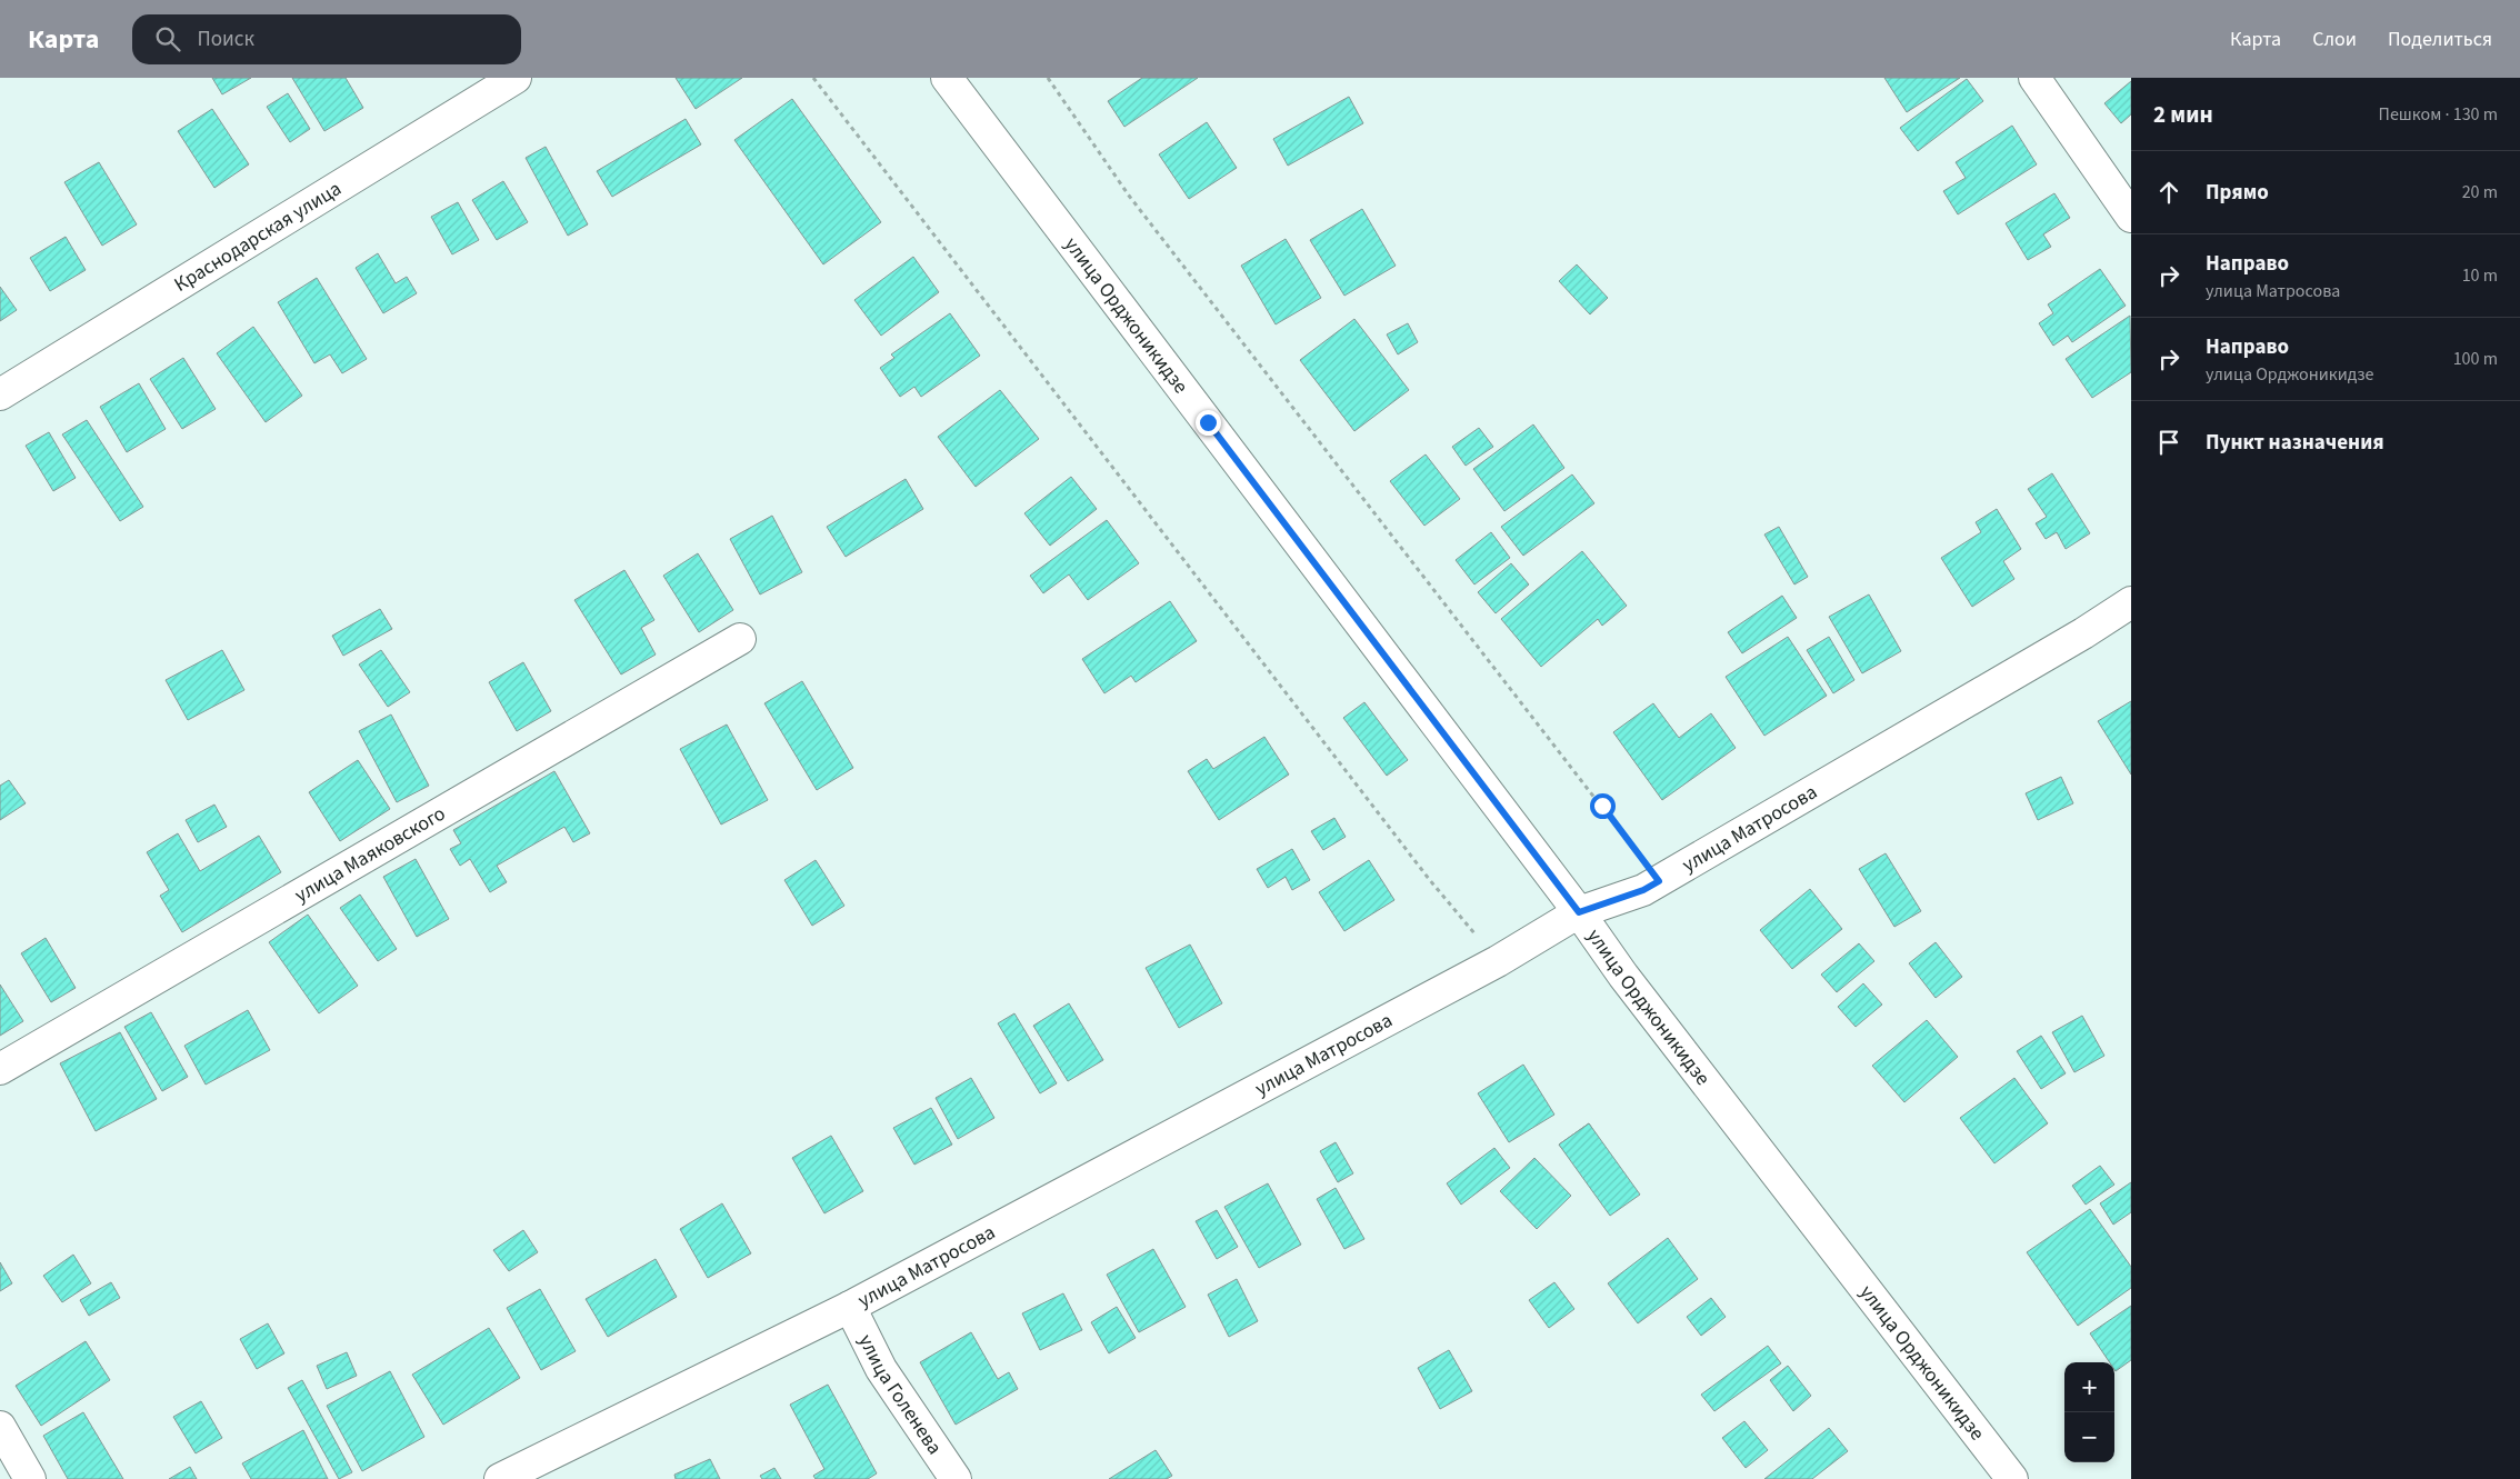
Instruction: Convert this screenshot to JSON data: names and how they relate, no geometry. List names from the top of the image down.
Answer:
{
  "streets": {
    "street": [
      "Краснодарская улица",
      "улица Орджоникидзе",
      "улица Матросова",
      "улица Маяковского",
      "улица Голенева"
    ]
  },
  "crossings": [
    ["улица Орджоникидзе", "улица Матросова"],
    ["улица Матросова", "улица Голенева"]
  ],
  "page": {
    "header": "Карта",
    "search": "Поиск",
    "nav": ["Карта", "Слои", "Поделиться"],
    "heading": ["2 мин", "Пешком · 130 m"],
    "list": [
      ["Прямо", "20 m"],
      ["Направо", "улица Матросова", "10 m"],
      ["Направо", "улица Орджоникидзе", "100 m"],
      "Пункт назначения"
    ],
    "map_buttons": ["+", "−"]
  }
}
